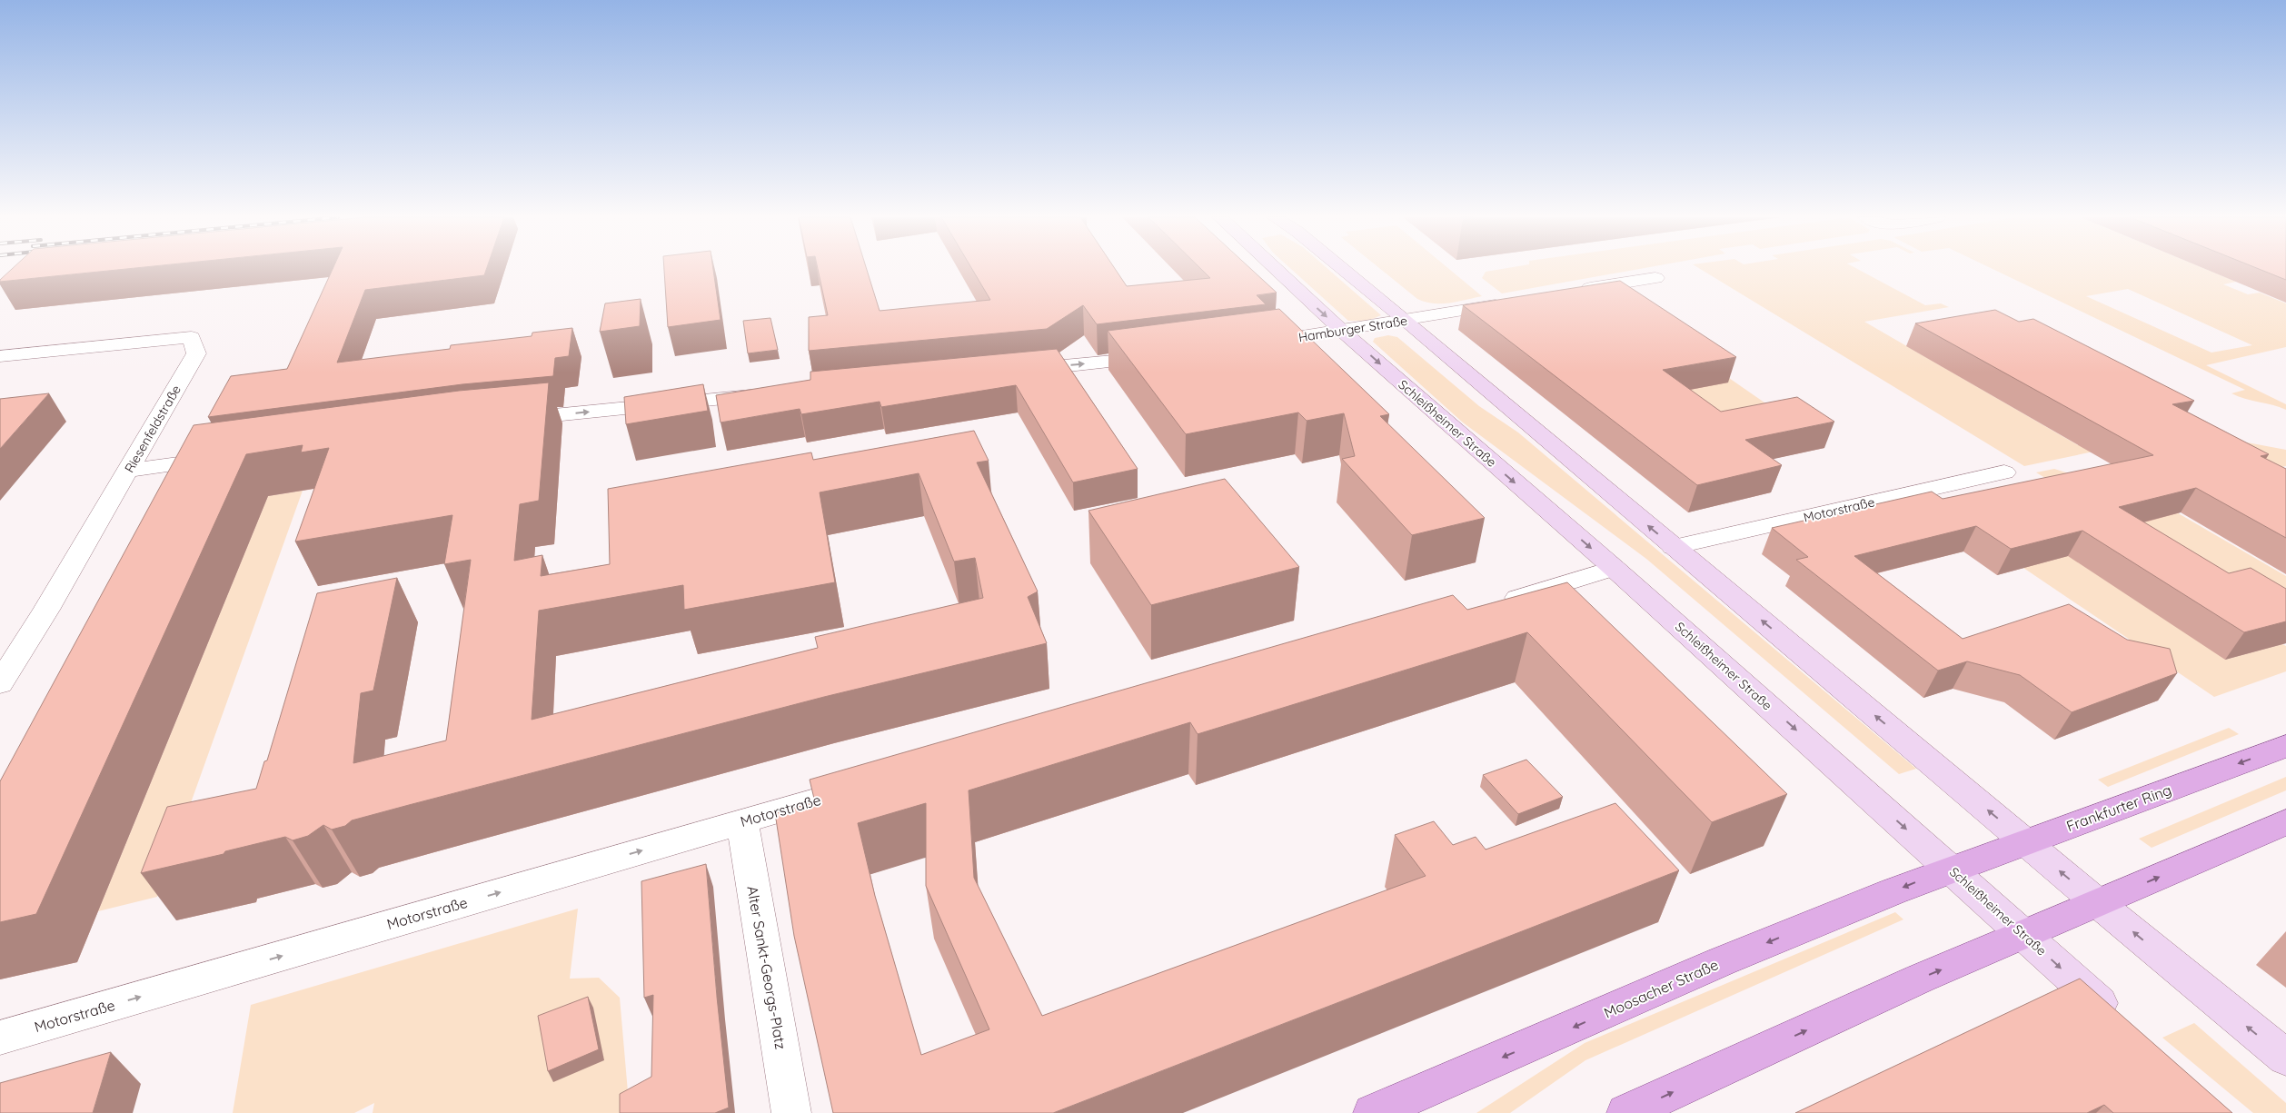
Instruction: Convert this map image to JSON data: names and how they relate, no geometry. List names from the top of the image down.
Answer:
{
  "streets": {
    "main road": ["Schleißheimer Straße", "Frankfurter Ring", "Moosacher Straße"],
    "street": [
      "Hamburger Straße",
      "Riesenfeldstraße",
      "Motorstraße",
      "Alter Sankt-Georgs-Platz"
    ]
  },
  "crossings": [
    ["Hamburger Straße", "Schleißheimer Straße"],
    ["Schleißheimer Straße", "Frankfurter Ring"],
    ["Schleißheimer Straße", "Moosacher Straße"],
    ["Motorstraße", "Alter Sankt-Georgs-Platz"],
    ["Frankfurter Ring", "Moosacher Straße"]
  ],
  "one_way": ["Motorstraße"]
}
